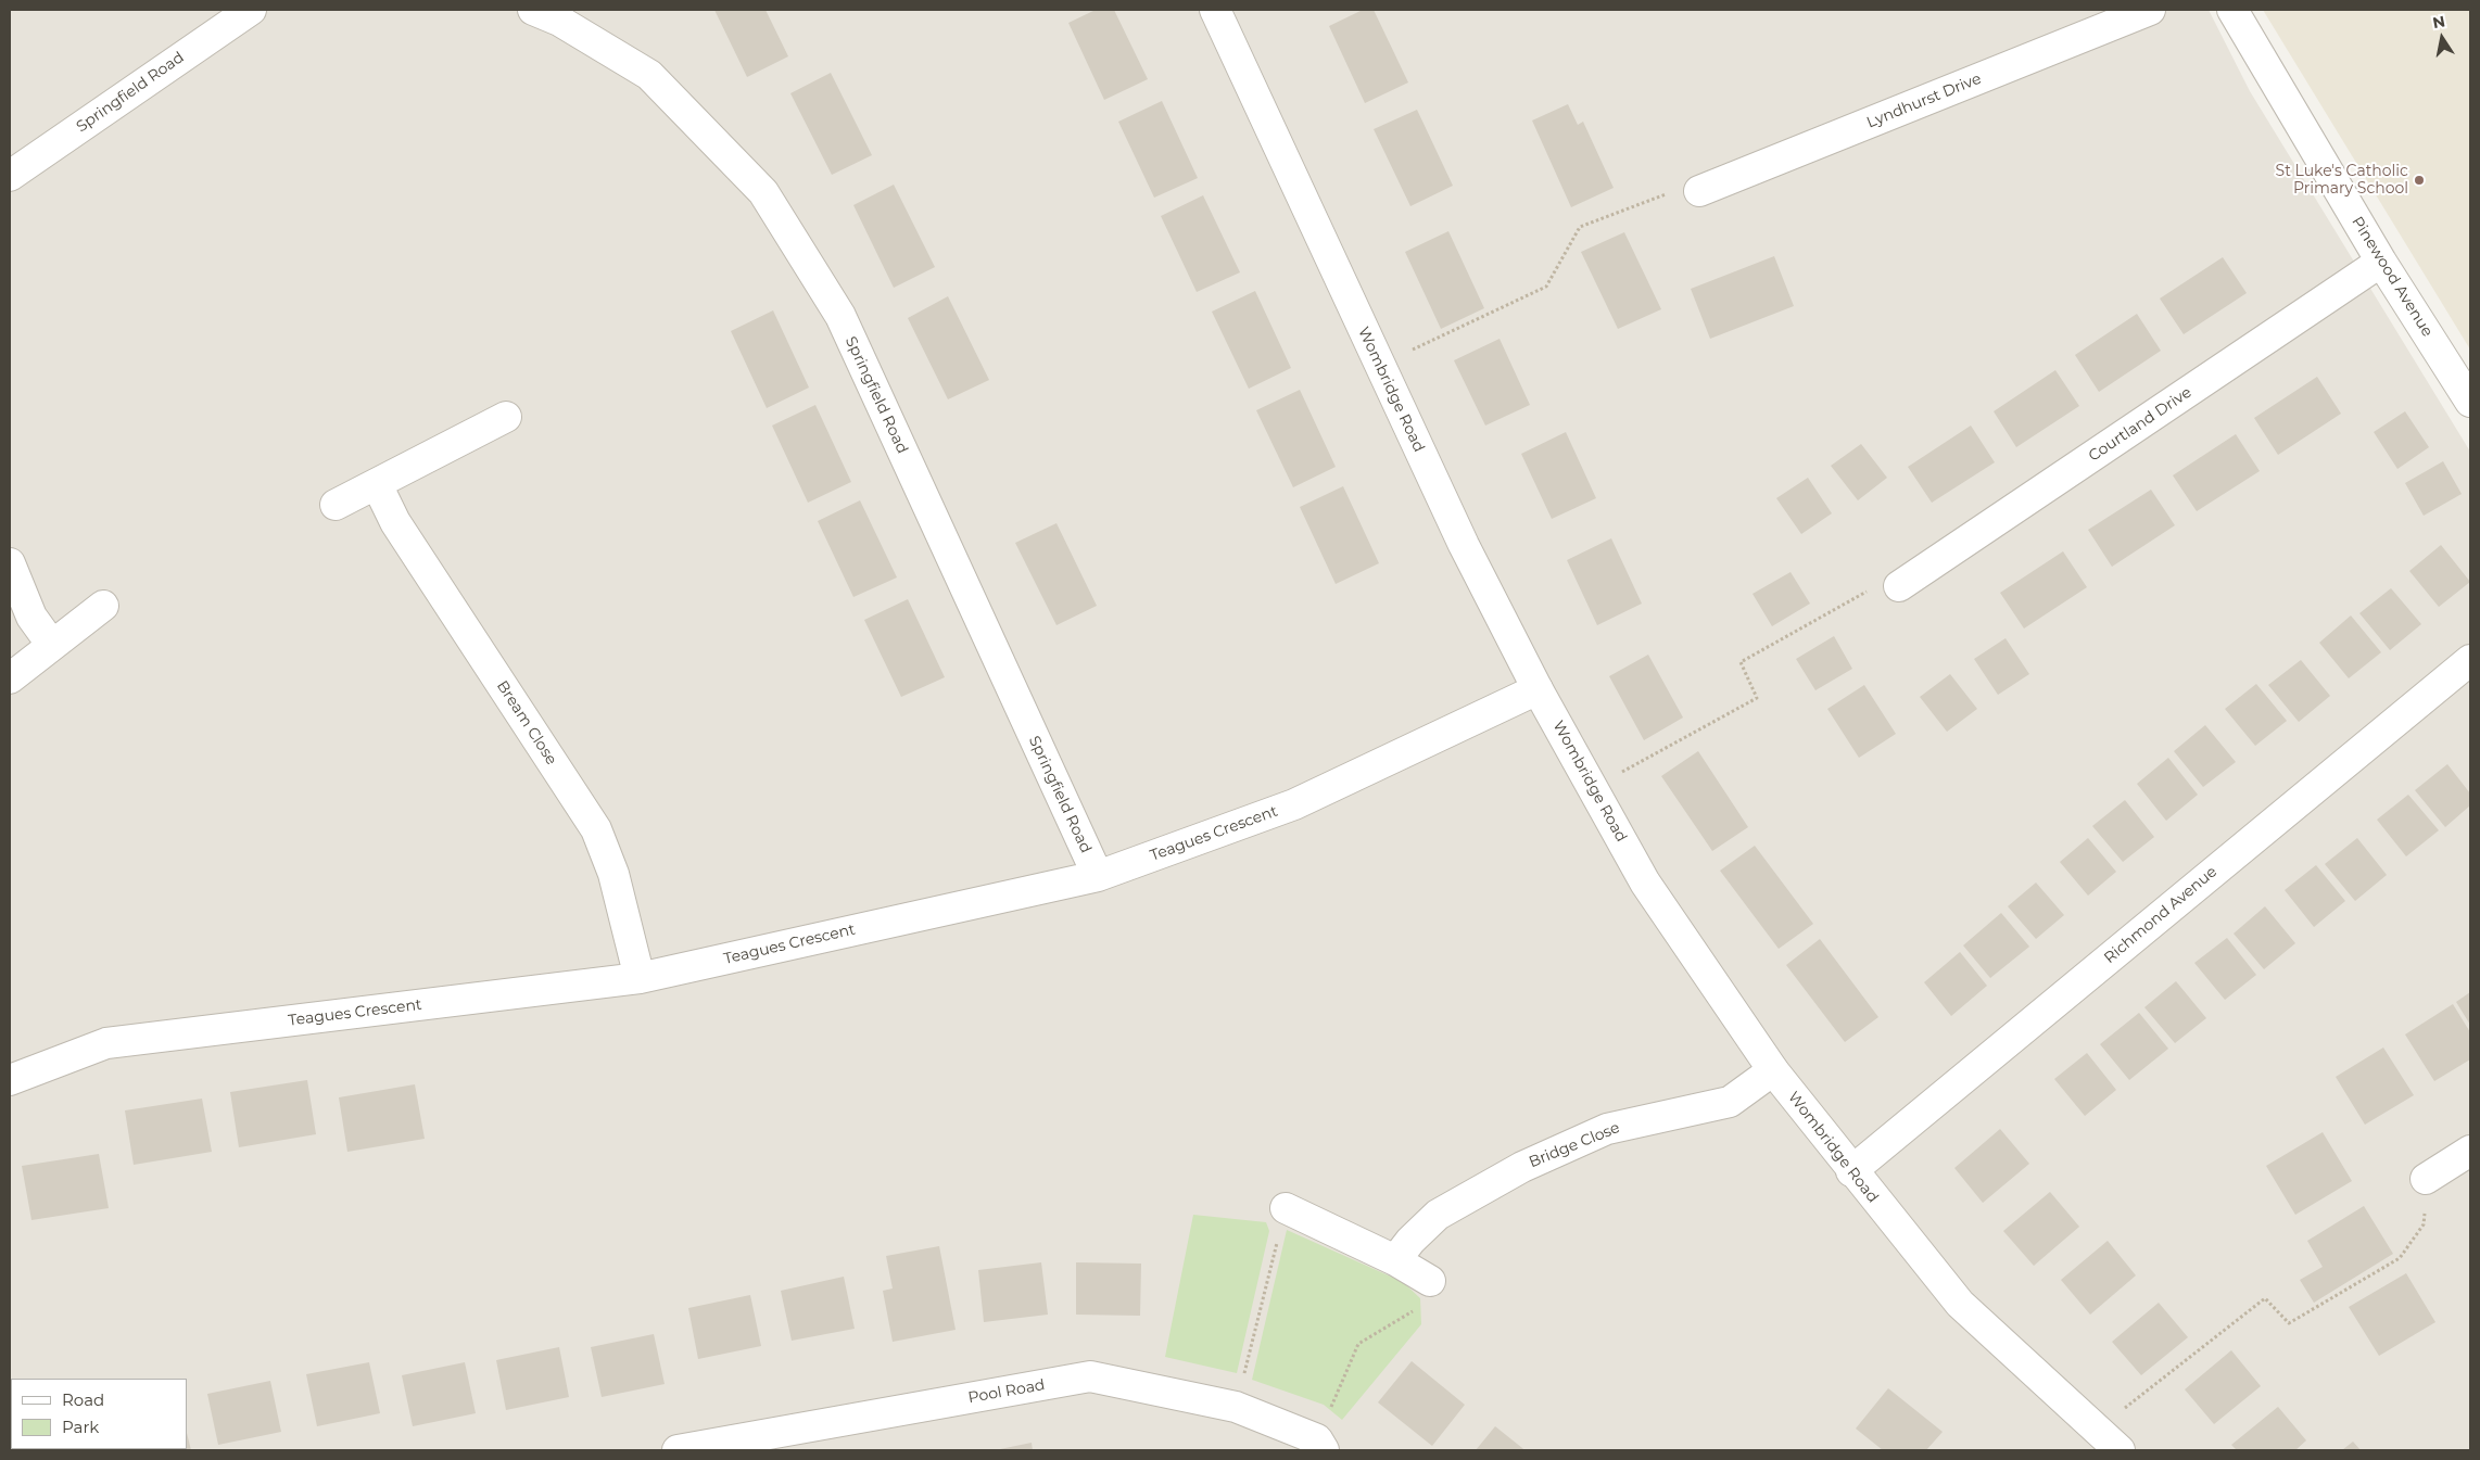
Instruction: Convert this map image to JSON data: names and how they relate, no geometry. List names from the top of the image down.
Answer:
{
  "streets": {
    "street": [
      "Springfield Road",
      "Lyndhurst Drive",
      "Pinewood Avenue",
      "Wombridge Road",
      "Courtland Drive",
      "Bream Close",
      "Teagues Crescent",
      "Richmond Avenue",
      "Bridge Close",
      "Pool Road"
    ]
  },
  "crossings": [
    ["Springfield Road", "Teagues Crescent"],
    ["Pinewood Avenue", "Courtland Drive"],
    ["Wombridge Road", "Teagues Crescent"],
    ["Wombridge Road", "Richmond Avenue"],
    ["Wombridge Road", "Bridge Close"],
    ["Bream Close", "Teagues Crescent"]
  ],
  "places": ["St Luke's Catholic Primary School"],
  "legend": ["Road", "Park"],
  "north": "top"
}
